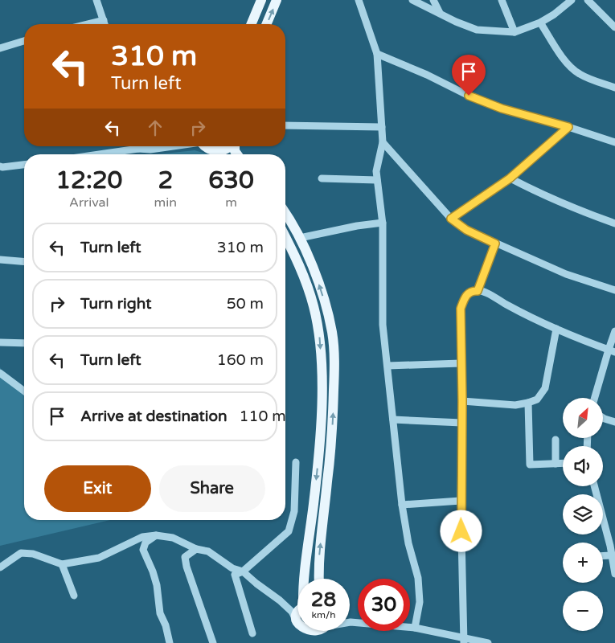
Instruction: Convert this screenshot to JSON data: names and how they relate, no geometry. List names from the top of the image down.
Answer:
{
  "north": "top right",
  "page": {
    "turn": ["310 m", "Turn left"],
    "eta": [
      "12:20",
      "Arrival",
      "2",
      "min",
      "630",
      "m"
    ],
    "list": [
      {
        "name": "Turn left",
        "value": "310 m"
      },
      {
        "name": "Turn right",
        "value": "50 m"
      },
      {
        "name": "Turn left",
        "value": "160 m"
      },
      {
        "name": "Arrive at destination",
        "value": "110 m"
      }
    ],
    "map_buttons": ["+", "−"],
    "buttons": ["Exit", "Share"],
    "speed": "28 km/h",
    "limit": "30"
  }
}
